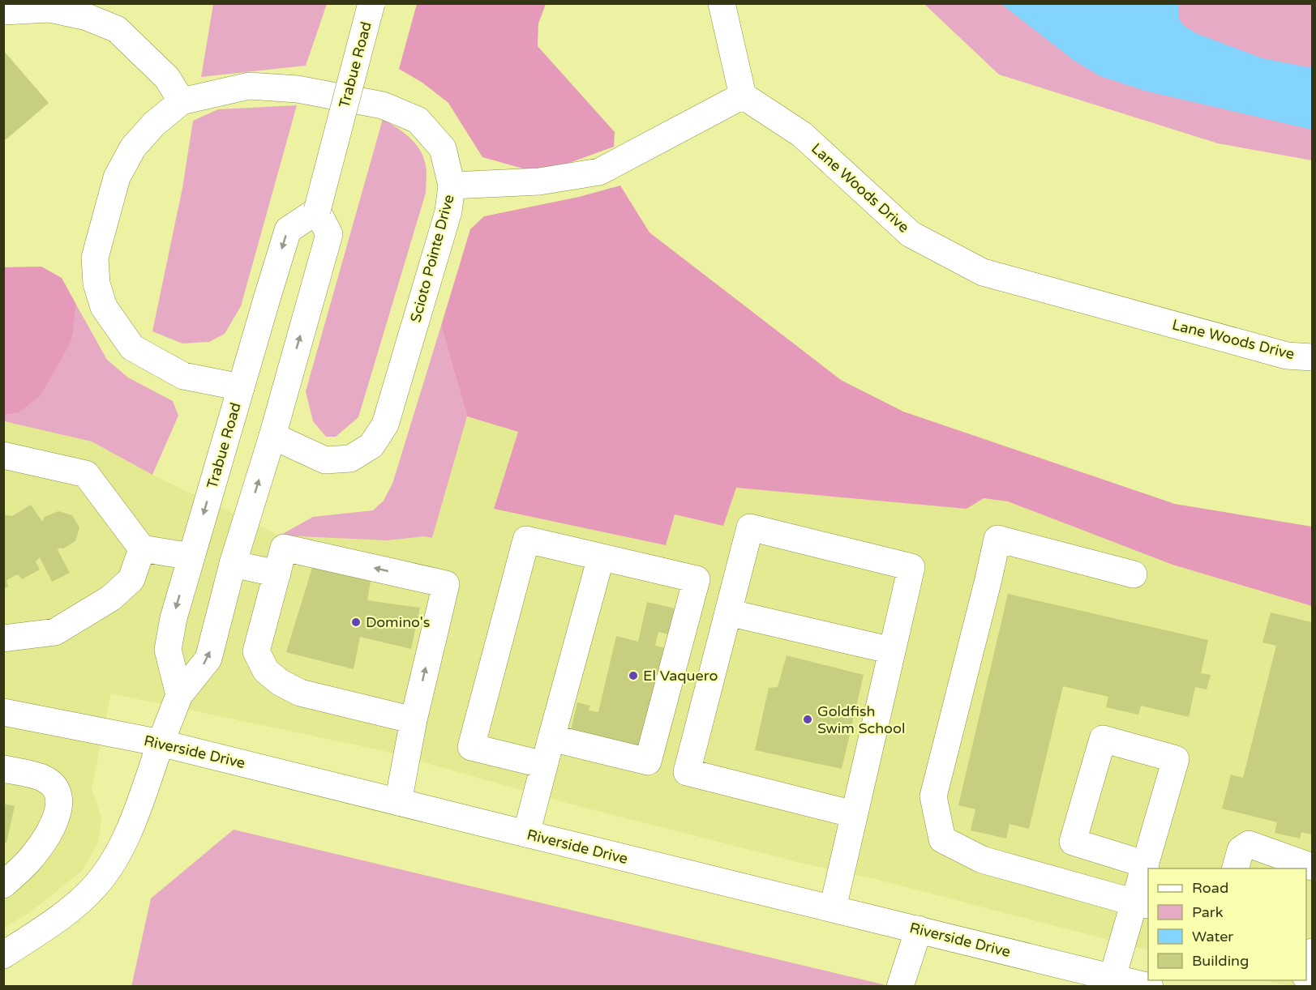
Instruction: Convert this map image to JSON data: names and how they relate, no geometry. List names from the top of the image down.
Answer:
{
  "streets": {
    "street": [
      "Trabue Road",
      "Lane Woods Drive",
      "Scioto Pointe Drive",
      "Riverside Drive"
    ]
  },
  "crossings": [
    ["Trabue Road", "Scioto Pointe Drive"]
  ],
  "places": ["Domino's", "El Vaquero", "Goldfish Swim School"],
  "legend": [
    "Road",
    "Park",
    "Water",
    "Building"
  ]
}
